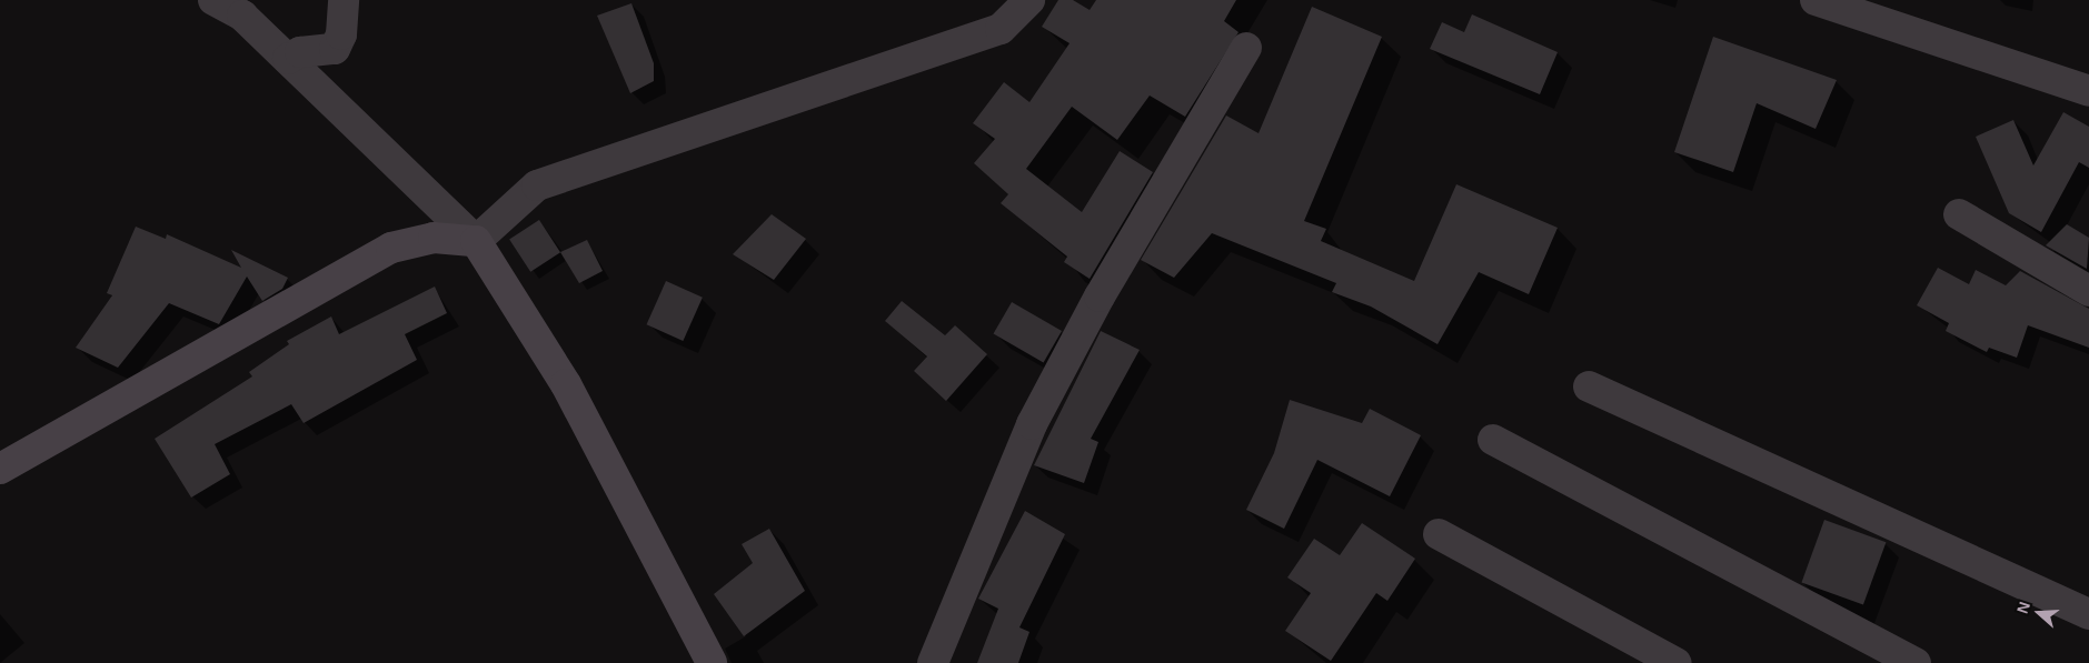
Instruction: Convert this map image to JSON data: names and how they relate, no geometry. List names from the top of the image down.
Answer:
{
  "north": "left"
}
